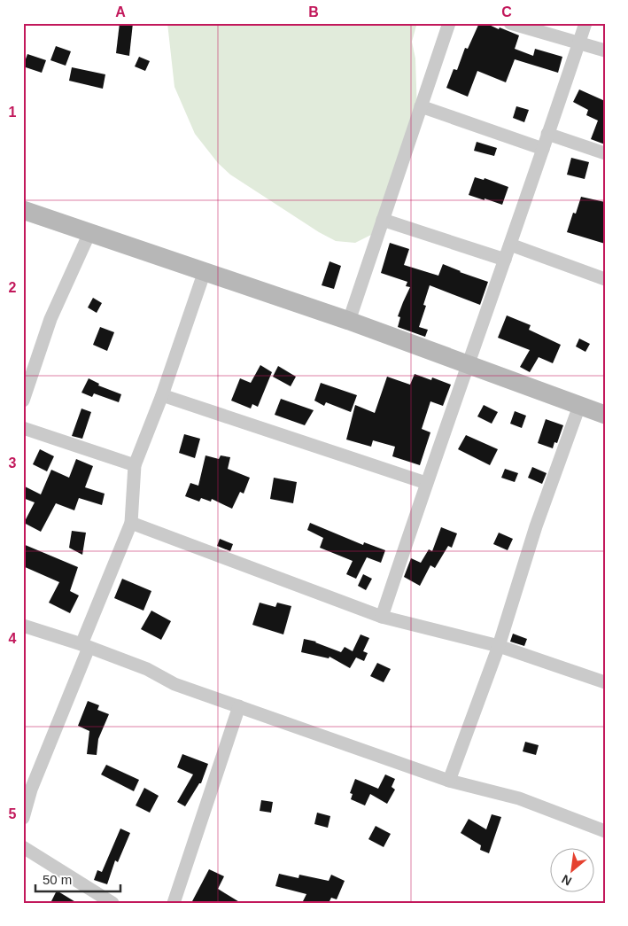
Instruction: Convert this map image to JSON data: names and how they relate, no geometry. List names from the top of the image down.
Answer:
{
  "scale_bar": "50 m",
  "north": "bottom left",
  "grid": {
    "columns": ["A", "B", "C"],
    "rows": [
      "1",
      "2",
      "3",
      "4",
      "5"
    ]
  }
}
